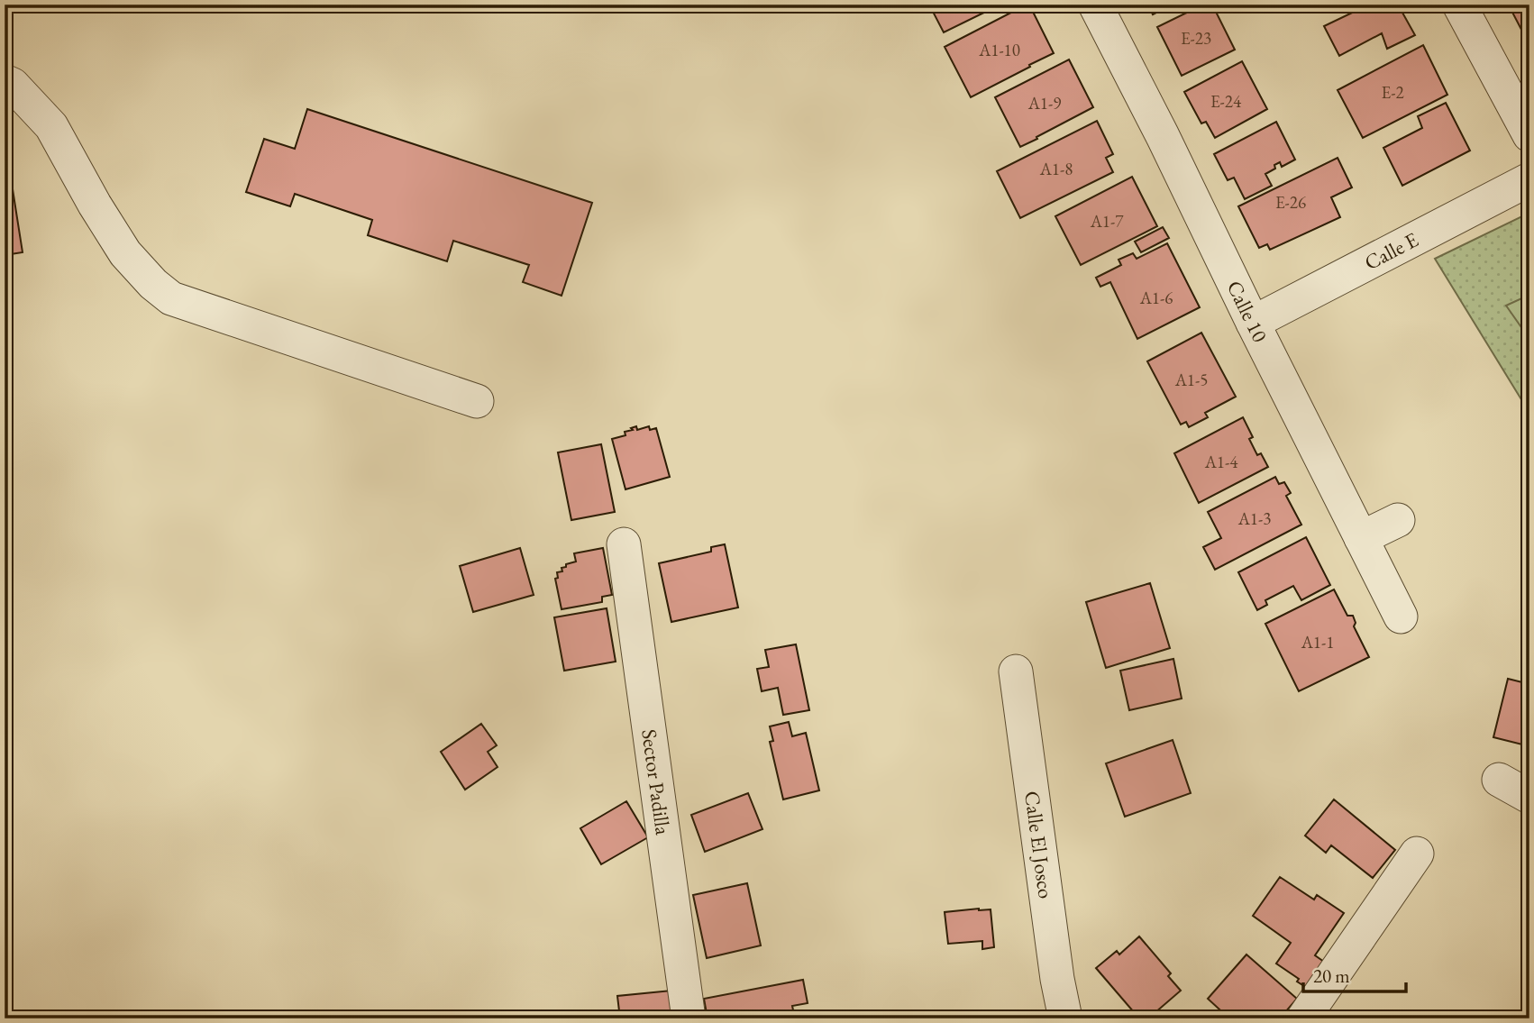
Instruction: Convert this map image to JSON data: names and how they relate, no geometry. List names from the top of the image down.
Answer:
{
  "streets": {
    "street": [
      "Calle E",
      "Calle 10",
      "Sector Padilla",
      "Calle El Josco"
    ]
  },
  "crossings": [
    ["Calle E", "Calle 10"]
  ],
  "house_numbers": [
    "E-23",
    "A1-10",
    "E-2",
    "E-24",
    "A1-9",
    "A1-8",
    "E-26",
    "A1-7",
    "A1-6",
    "A1-5",
    "A1-4",
    "A1-3",
    "A1-1"
  ],
  "scale_bar": "20 m"
}
